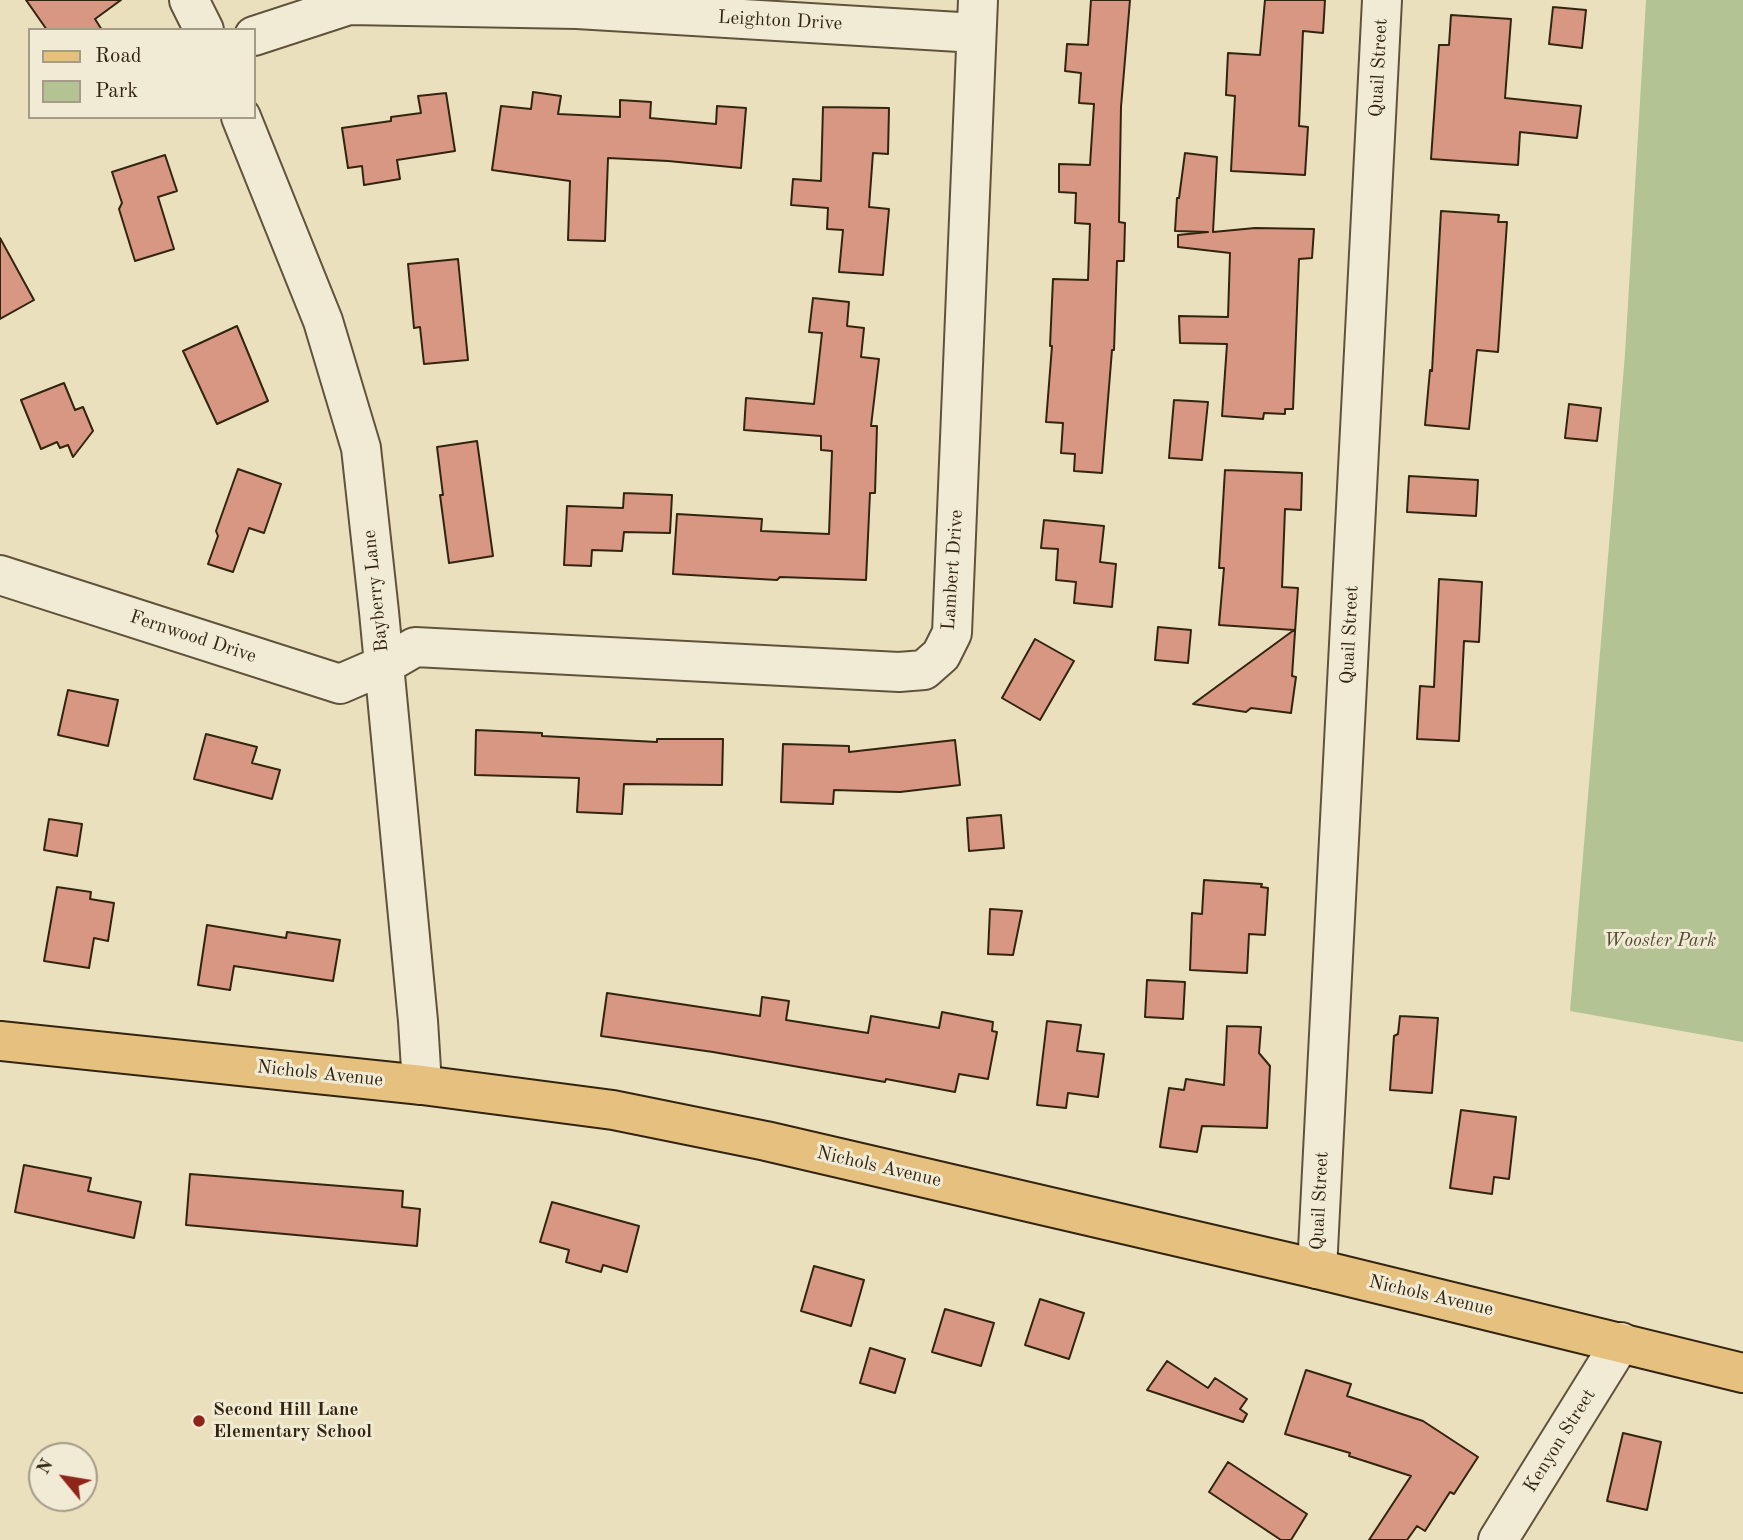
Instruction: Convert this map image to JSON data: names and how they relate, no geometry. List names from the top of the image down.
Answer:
{
  "streets": {
    "main road": ["Nichols Avenue"],
    "street": [
      "Leighton Drive",
      "Quail Street",
      "Lambert Drive",
      "Bayberry Lane",
      "Fernwood Drive",
      "Kenyon Street"
    ]
  },
  "crossings": [
    ["Leighton Drive", "Lambert Drive"],
    ["Quail Street", "Nichols Avenue"],
    ["Lambert Drive", "Bayberry Lane"],
    ["Lambert Drive", "Fernwood Drive"],
    ["Bayberry Lane", "Fernwood Drive"],
    ["Bayberry Lane", "Nichols Avenue"],
    ["Nichols Avenue", "Kenyon Street"]
  ],
  "parks": ["Wooster Park"],
  "places": ["Second Hill Lane Elementary School"],
  "legend": ["Road", "Park"],
  "north": "top left"
}
